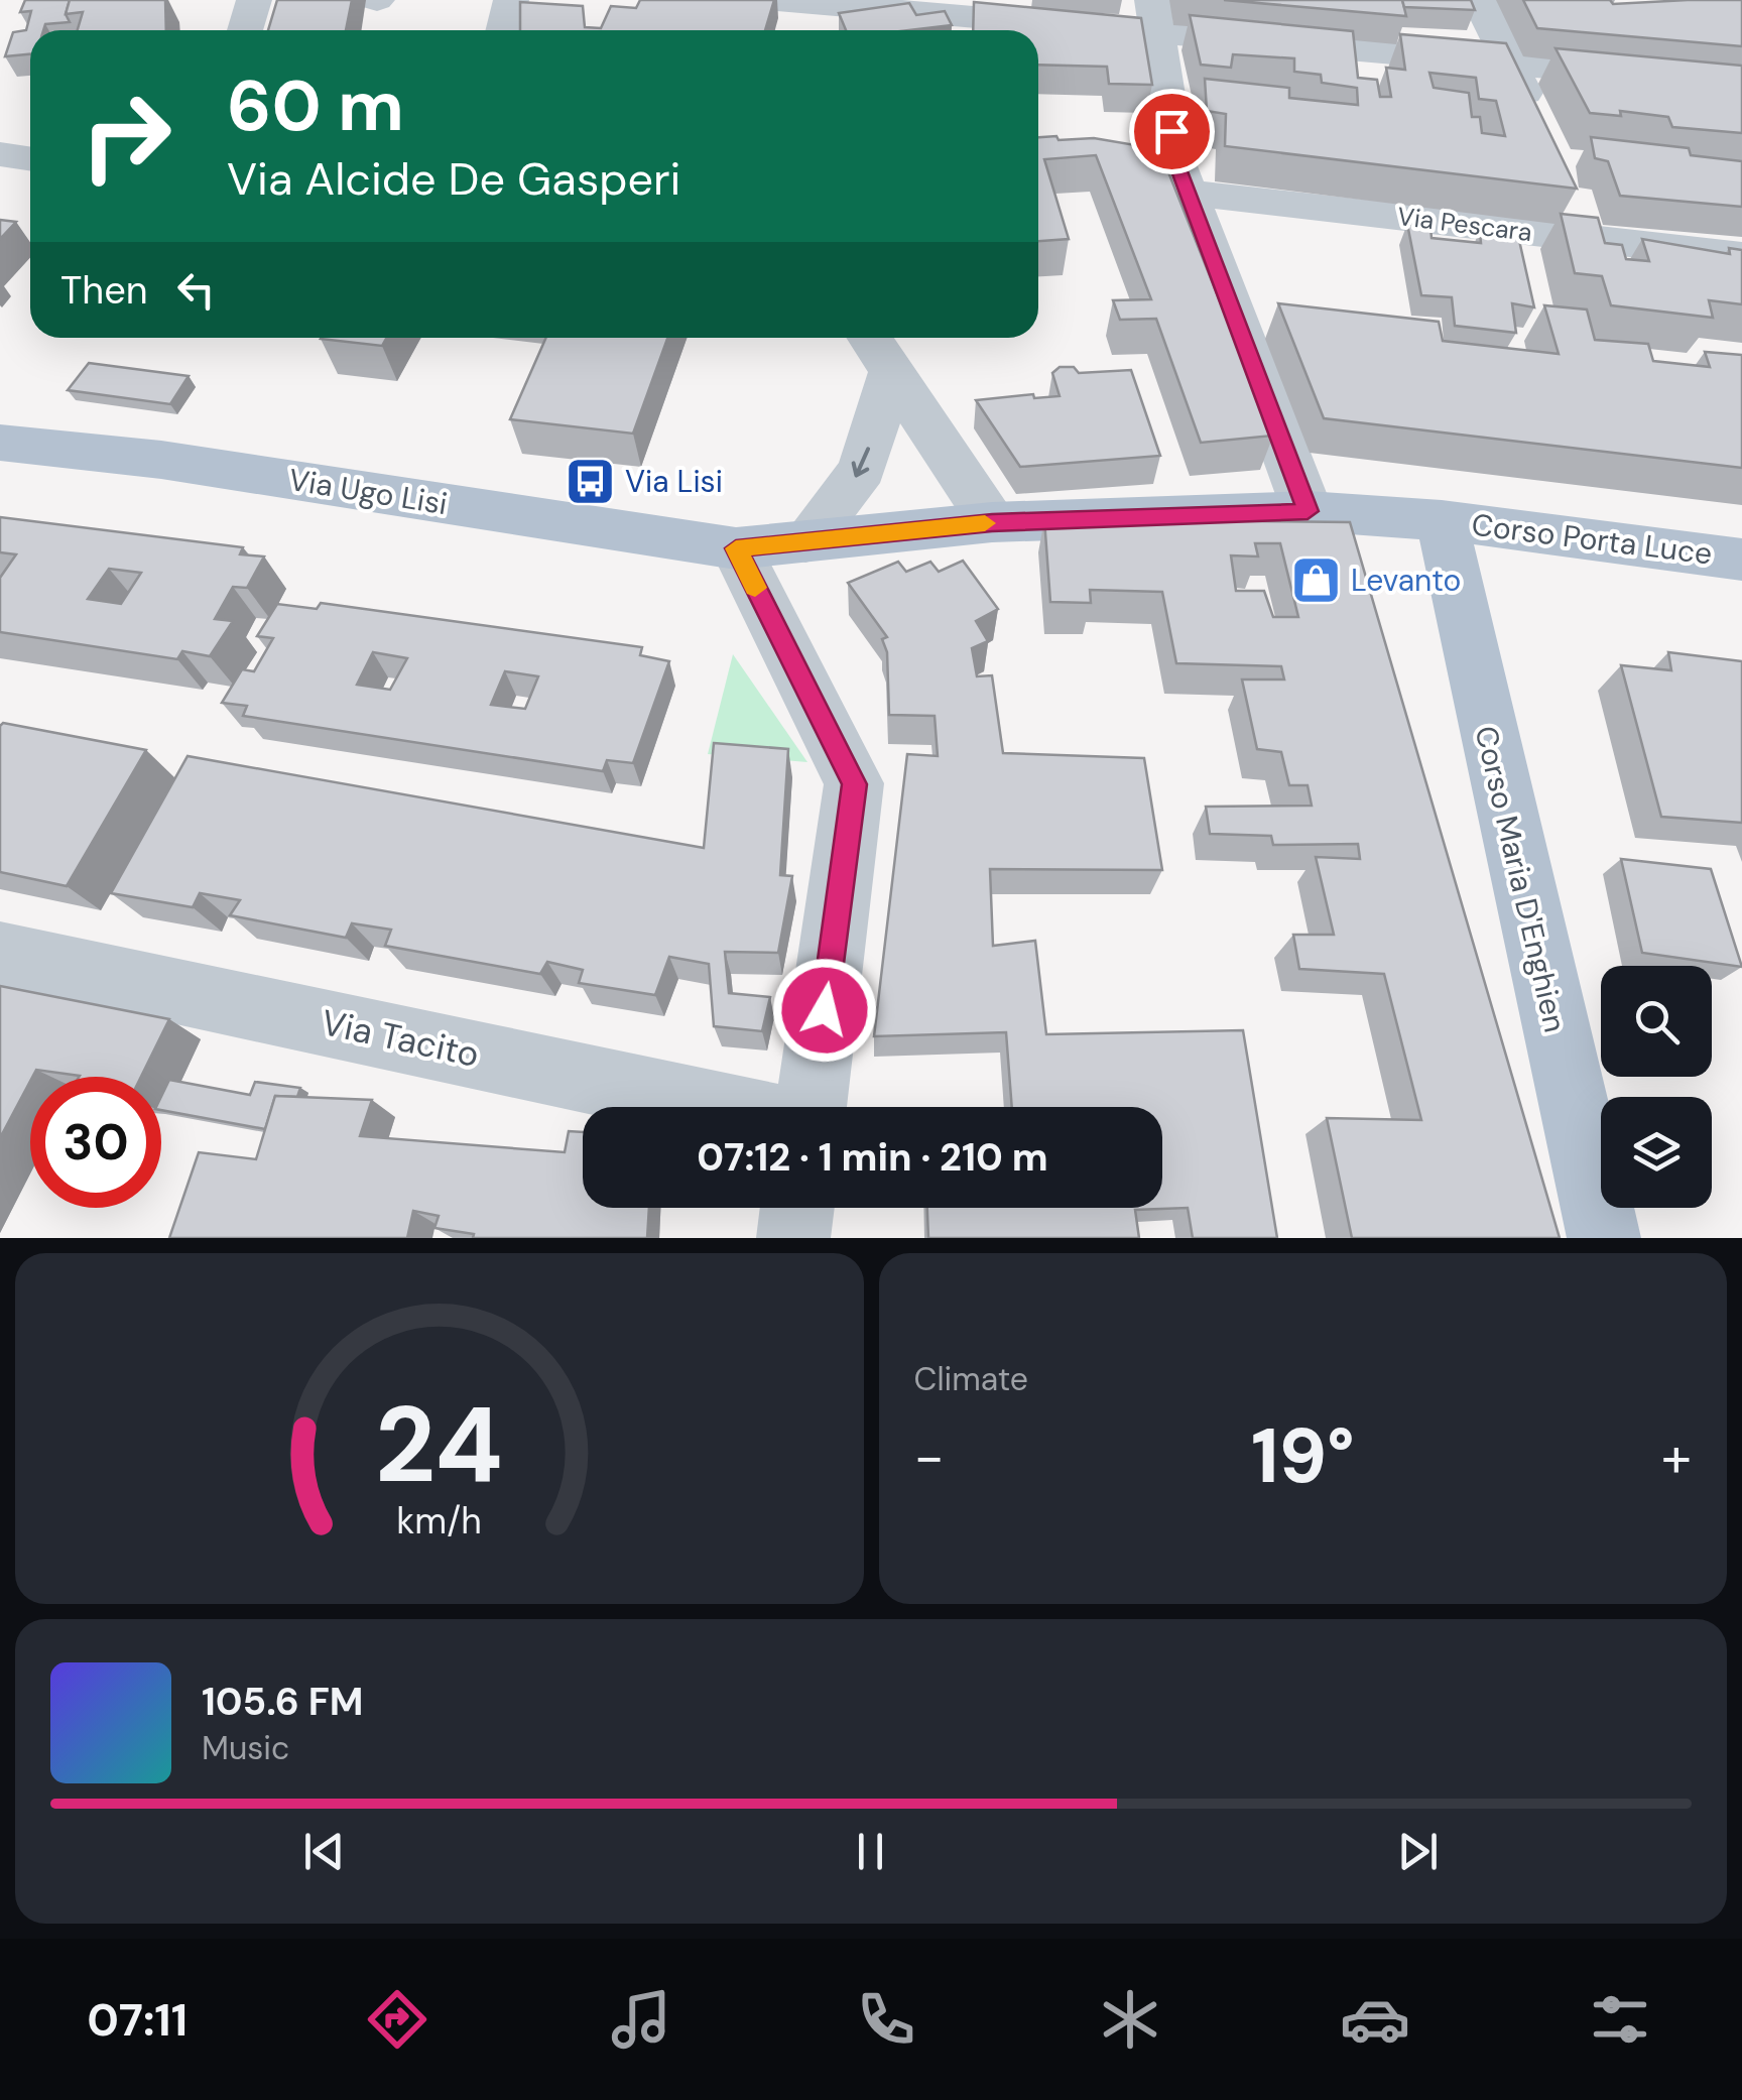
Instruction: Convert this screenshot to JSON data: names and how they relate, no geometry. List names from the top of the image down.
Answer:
{
  "streets": {
    "main road": ["Via Ugo Lisi", "Corso Porta Luce", "Corso Maria D'Enghien"],
    "street": ["Via Pescara", "Via Tacito"]
  },
  "crossings": [
    ["Via Ugo Lisi", "Corso Porta Luce"],
    ["Corso Porta Luce", "Corso Maria D'Enghien"]
  ],
  "places": {
    "bus stop": ["Via Lisi"],
    "shop": ["Levanto"]
  },
  "page": {
    "turn": ["60 m", "Via Alcide De Gasperi"],
    "then": "Then",
    "limit": "30",
    "trip": "07:12 · 1 min · 210 m",
    "tile": "Climate",
    "heat": ["−", "19°", "+"],
    "song": ["105.6 FM", "Music"],
    "tabs": "07:11",
    "gauge": ["24", "km/h"]
  }
}
